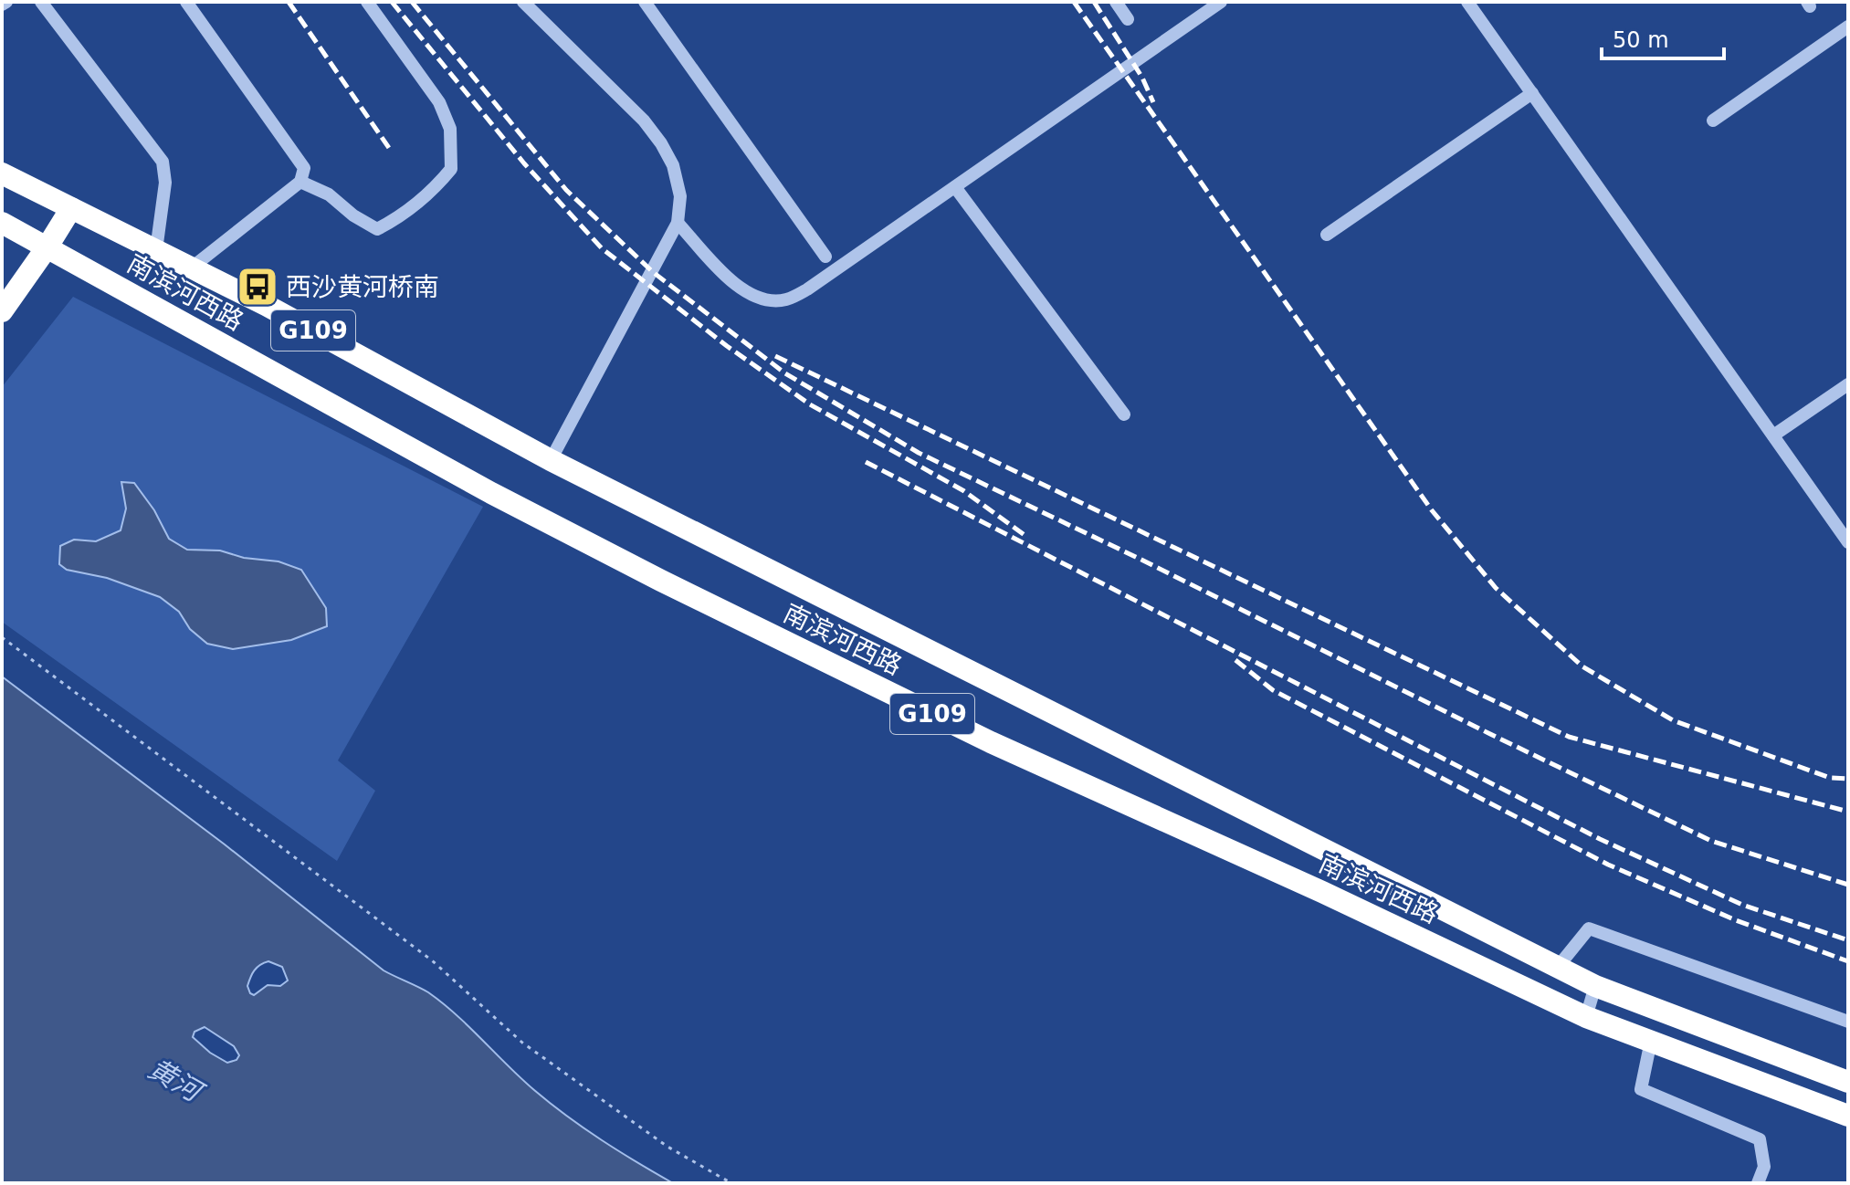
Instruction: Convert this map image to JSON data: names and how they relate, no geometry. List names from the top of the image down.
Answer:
{
  "streets": {
    "highway": ["南滨河西路", "G109"]
  },
  "crossings": [
    ["南滨河西路", "G109"]
  ],
  "water": ["黄河"],
  "places": {
    "bus stop": ["西沙黄河桥南"]
  },
  "scale_bar": "50 m"
}
